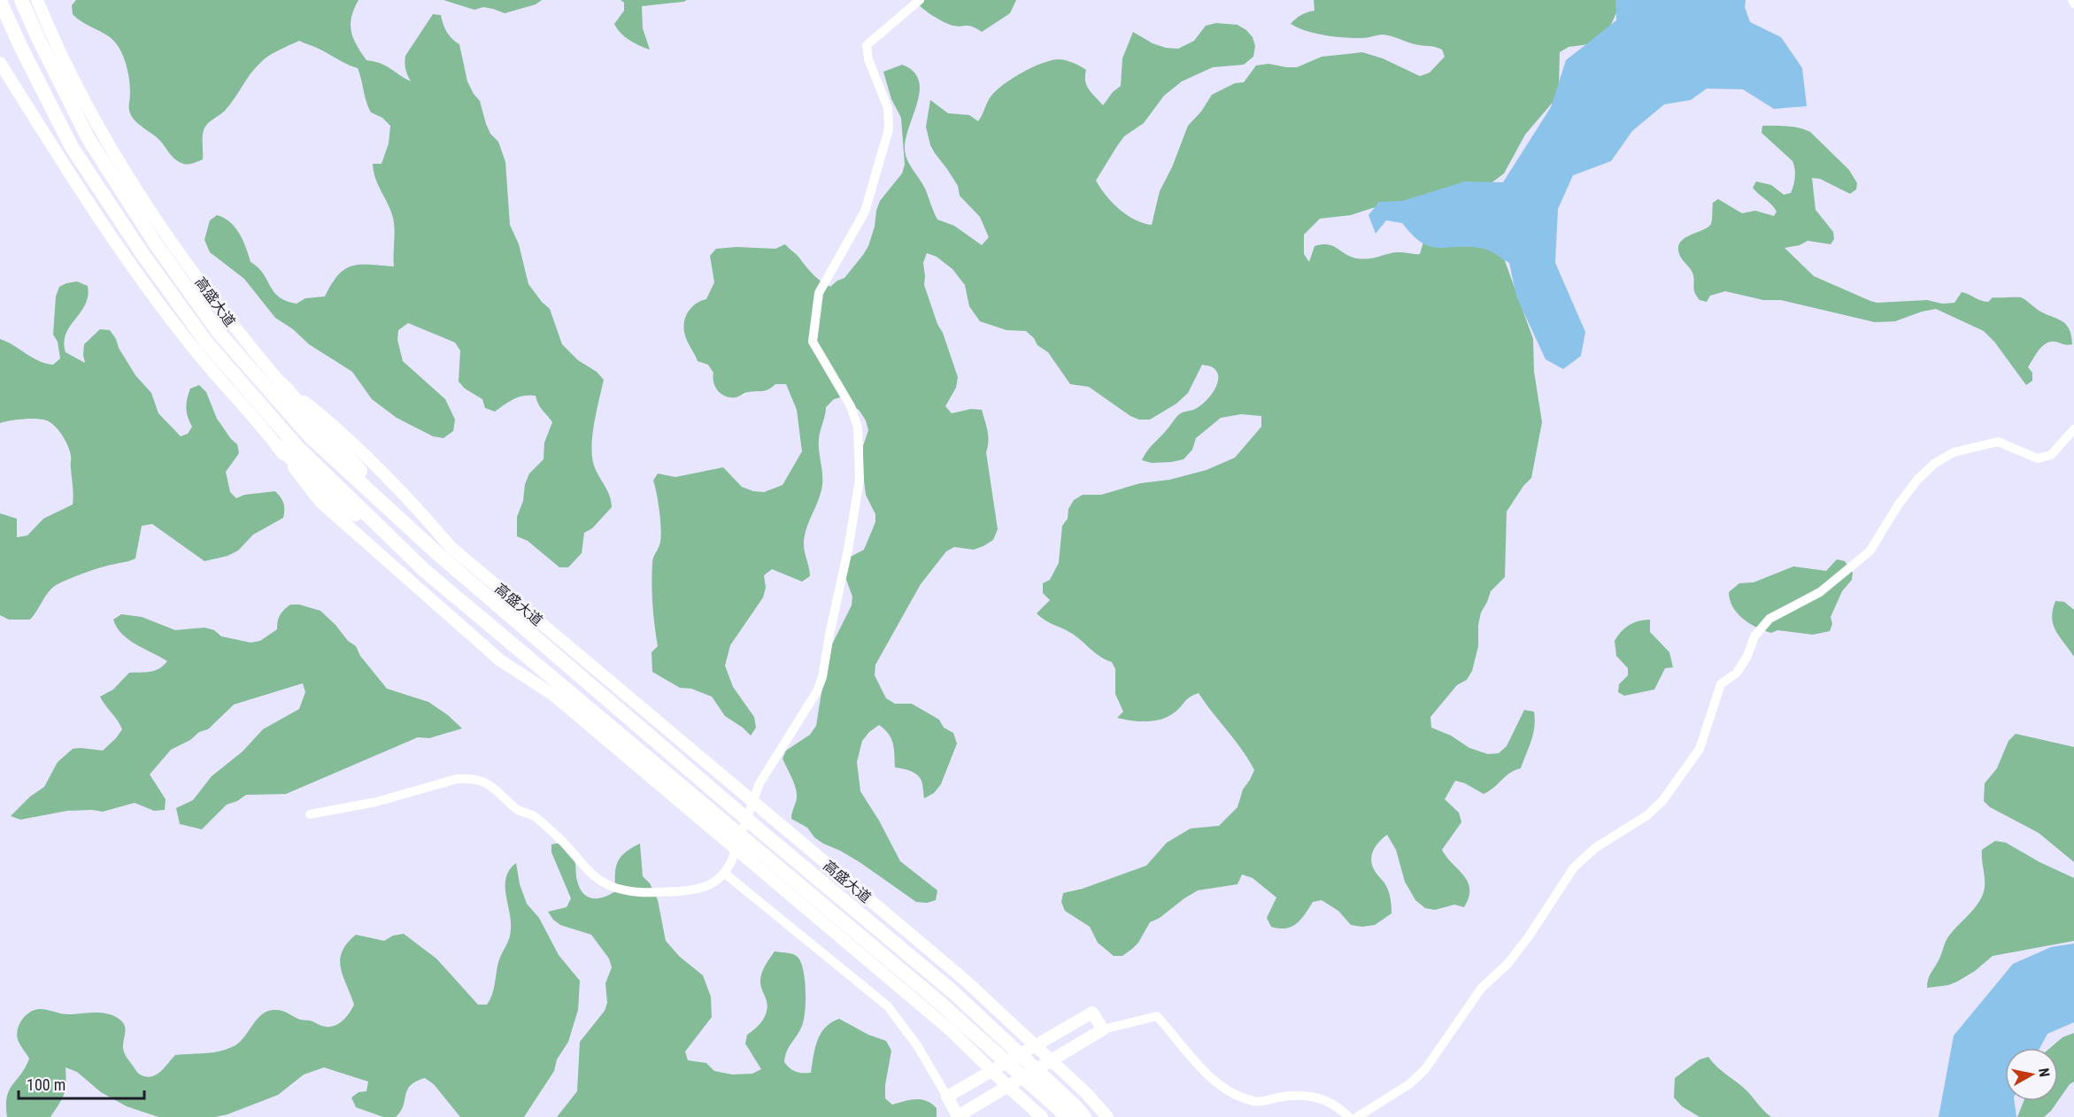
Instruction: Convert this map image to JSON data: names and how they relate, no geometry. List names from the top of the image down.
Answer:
{
  "streets": {
    "highway": ["高盛大道"]
  },
  "scale_bar": "100 m",
  "north": "right"
}
